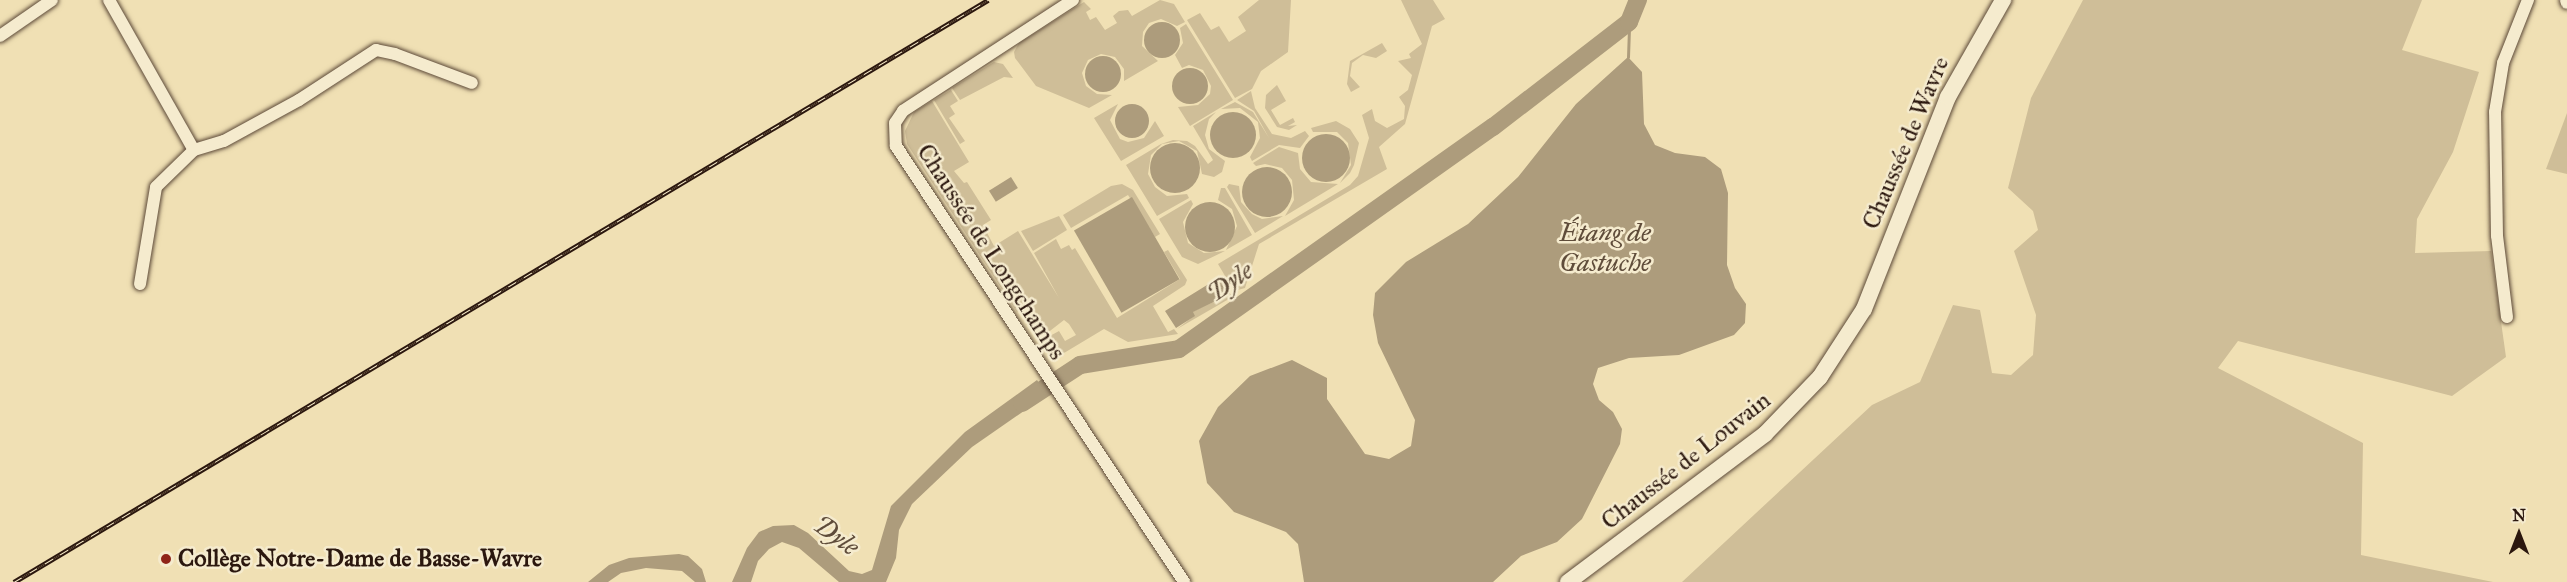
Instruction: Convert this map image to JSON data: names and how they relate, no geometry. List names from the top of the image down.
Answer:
{
  "streets": {
    "main road": ["Chaussée de Wavre", "Chaussée de Louvain"],
    "street": ["Chaussée de Longchamps"]
  },
  "crossings": [
    ["Chaussée de Wavre", "Chaussée de Louvain"]
  ],
  "water": ["Étang de Gastuche", "Dyle"],
  "places": ["Collège Notre-Dame de Basse-Wavre"],
  "north": "top"
}
